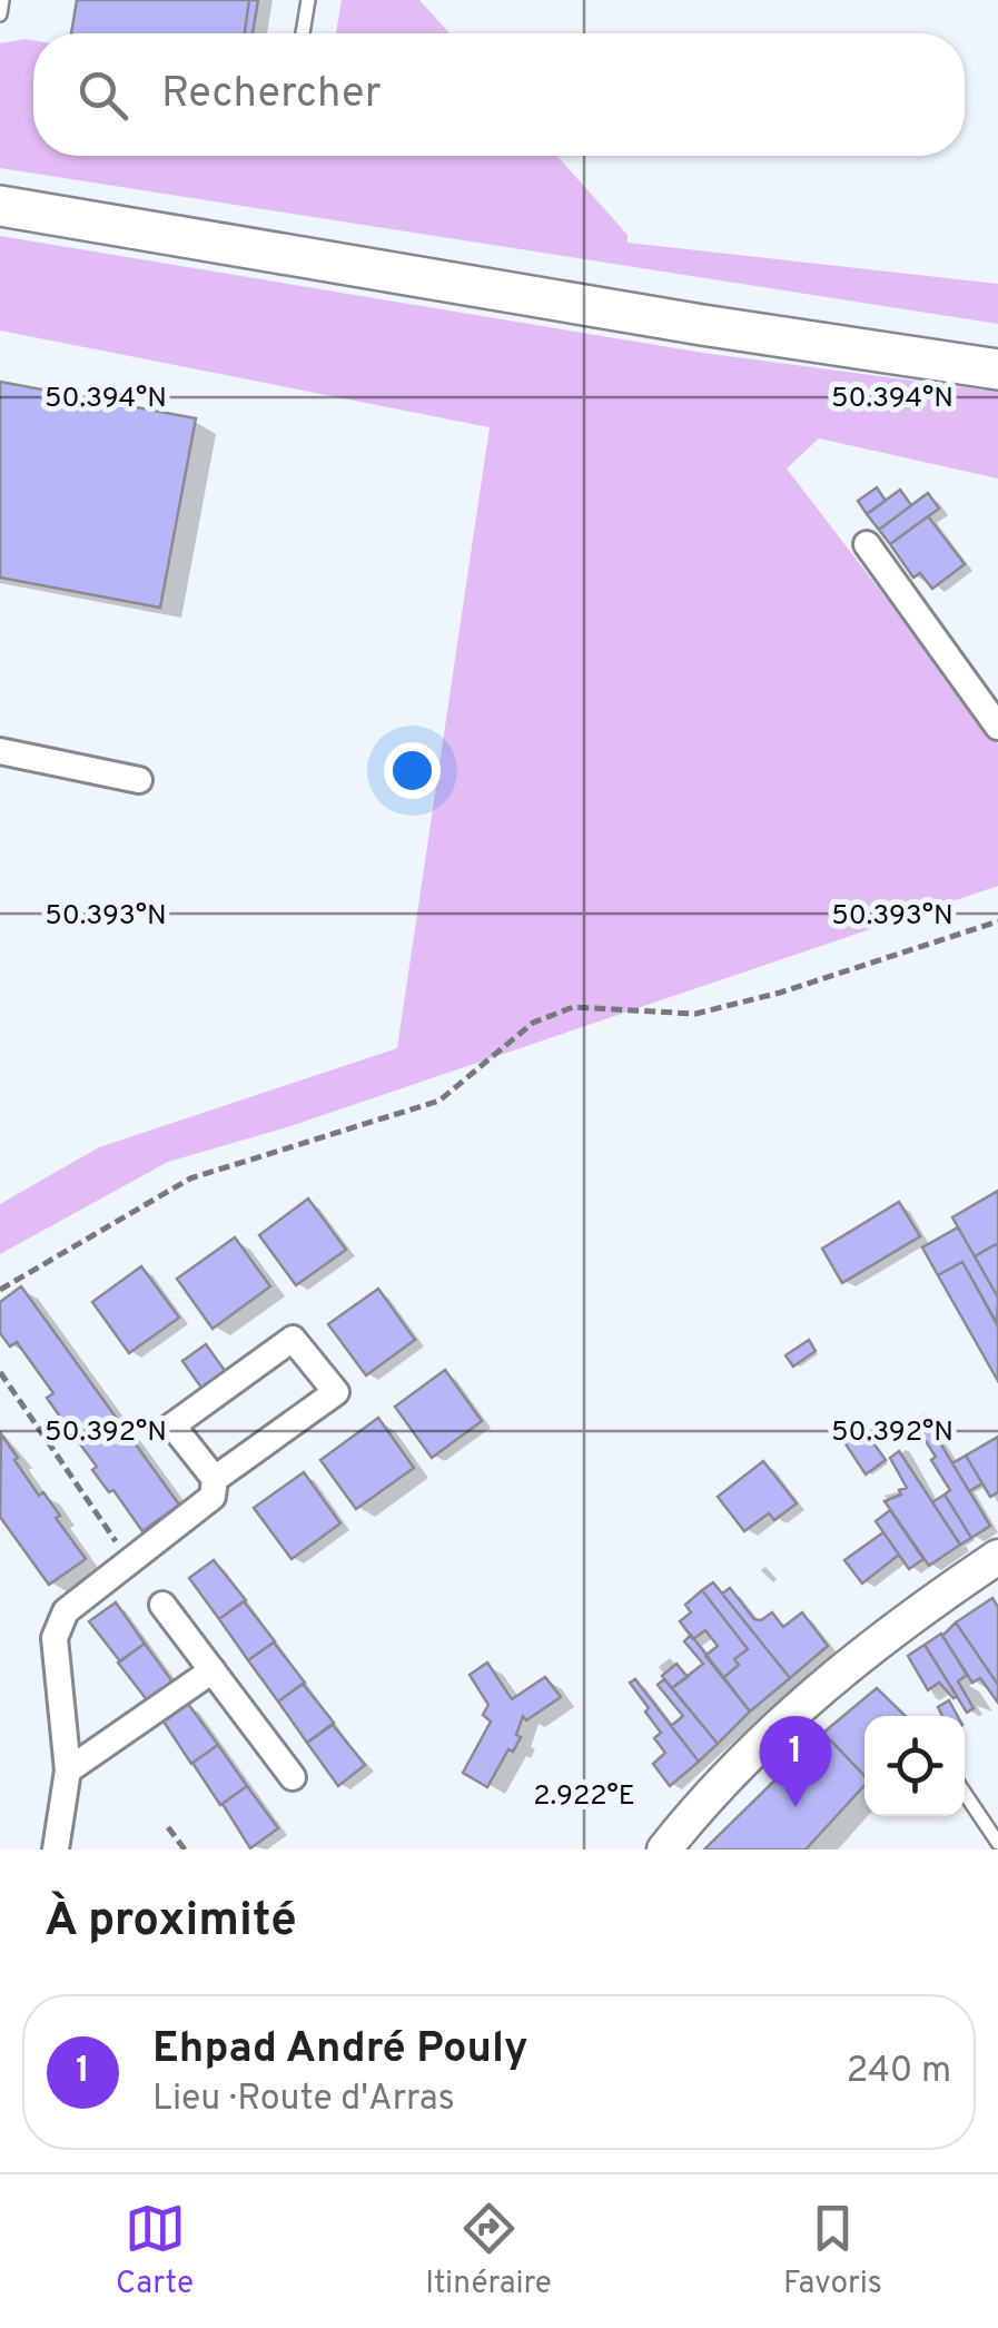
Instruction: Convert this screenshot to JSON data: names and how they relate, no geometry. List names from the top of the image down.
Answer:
{
  "page": {
    "search": "Rechercher",
    "pins": "1",
    "heading": "À proximité",
    "list": [
      {
        "mark": "1",
        "name": "Ehpad André Pouly",
        "note": "Lieu · Route d'Arras",
        "value": "240 m"
      }
    ],
    "nav": ["Carte", "Itinéraire", "Favoris"]
  },
  "coordinates": [
    "50.394°N",
    "50.393°N",
    "50.392°N",
    "2.922°E"
  ]
}
